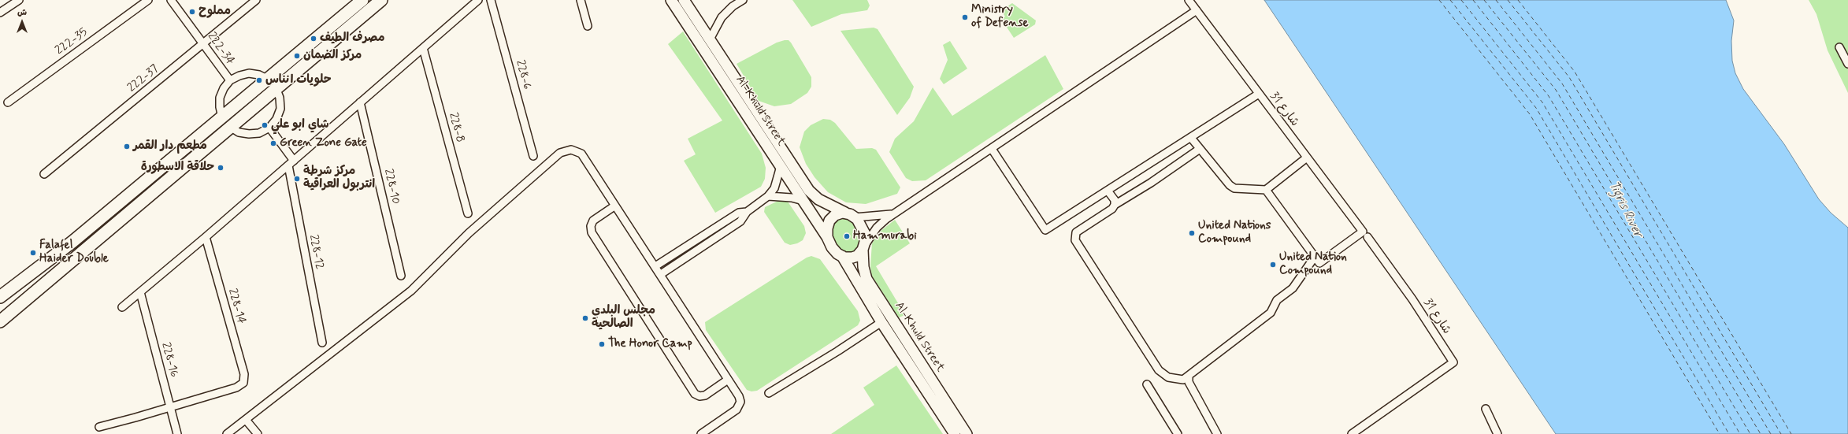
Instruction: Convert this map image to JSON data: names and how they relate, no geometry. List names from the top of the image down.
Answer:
{
  "streets": {
    "main road": ["Al-Khuld Street"],
    "street": [
      "222-35",
      "222-34",
      "228-6",
      "222-37",
      "شارع 31",
      "228-8",
      "228-10",
      "228-12",
      "228-14",
      "228-16"
    ]
  },
  "crossings": [
    ["222-34", "222-37"],
    ["228-14", "228-16"]
  ],
  "water": ["Tigris River"],
  "places": [
    "مملوح",
    "Ministry of Defense",
    "مصرف الطيف",
    "مركز الضمان",
    "حلويات انناس",
    "شاي ابو علي",
    "Green Zone Gate",
    "مطعم دار القمر",
    "حلاقة الاسطورة",
    "مركز شرطة انتربول العراقية",
    "United Nations Compound",
    "Hammurabi",
    "Falafel Haider Double",
    "United Nation Compound",
    "مجلس البلدي الصالحية",
    "The Honor Camp"
  ],
  "north": "top"
}
